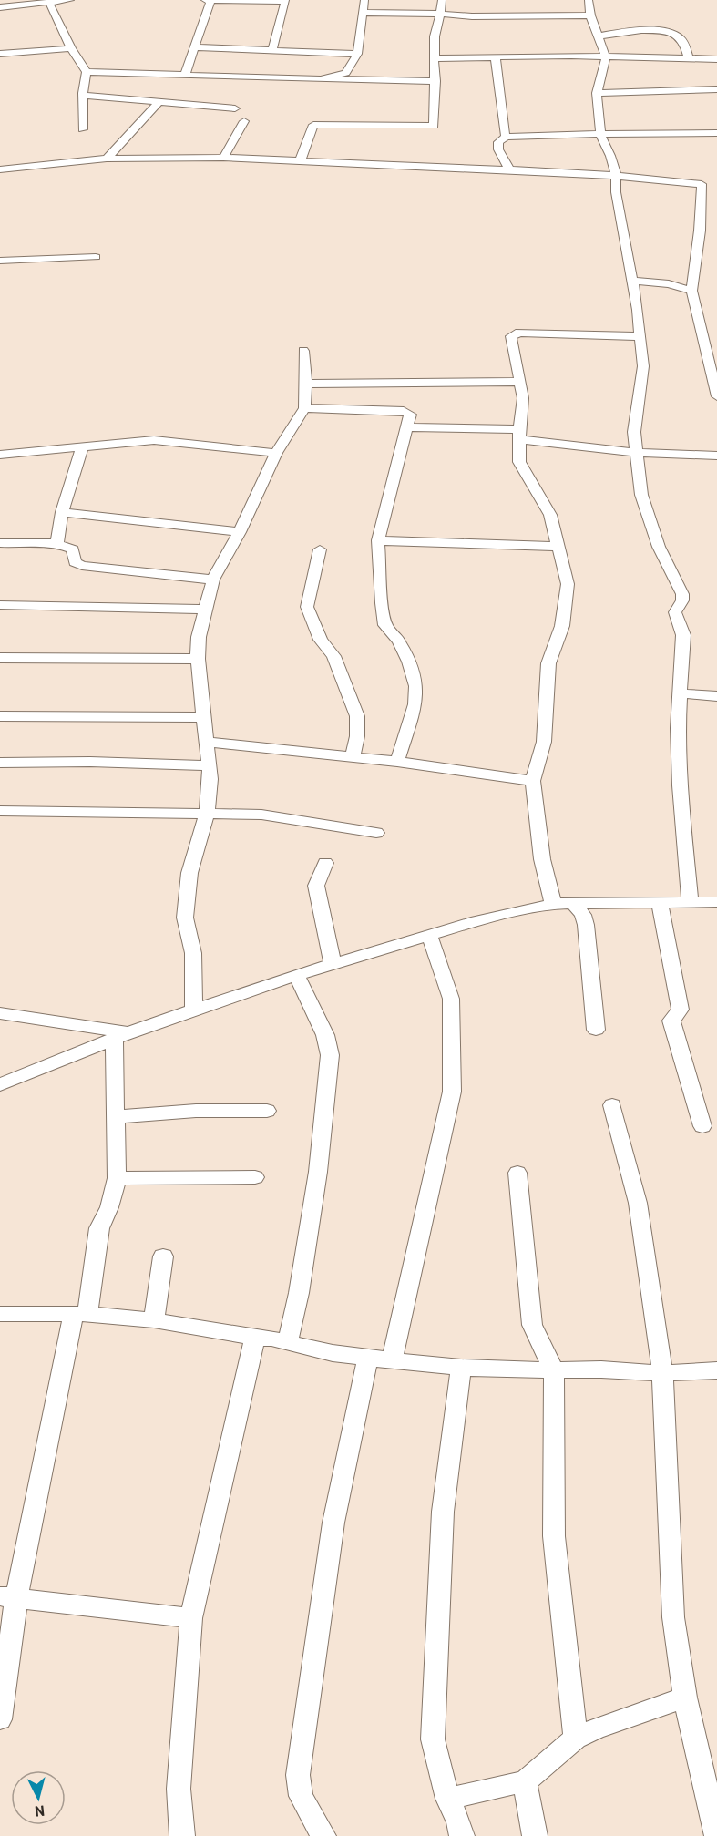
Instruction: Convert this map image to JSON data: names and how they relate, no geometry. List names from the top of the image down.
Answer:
{
  "north": "bottom"
}
